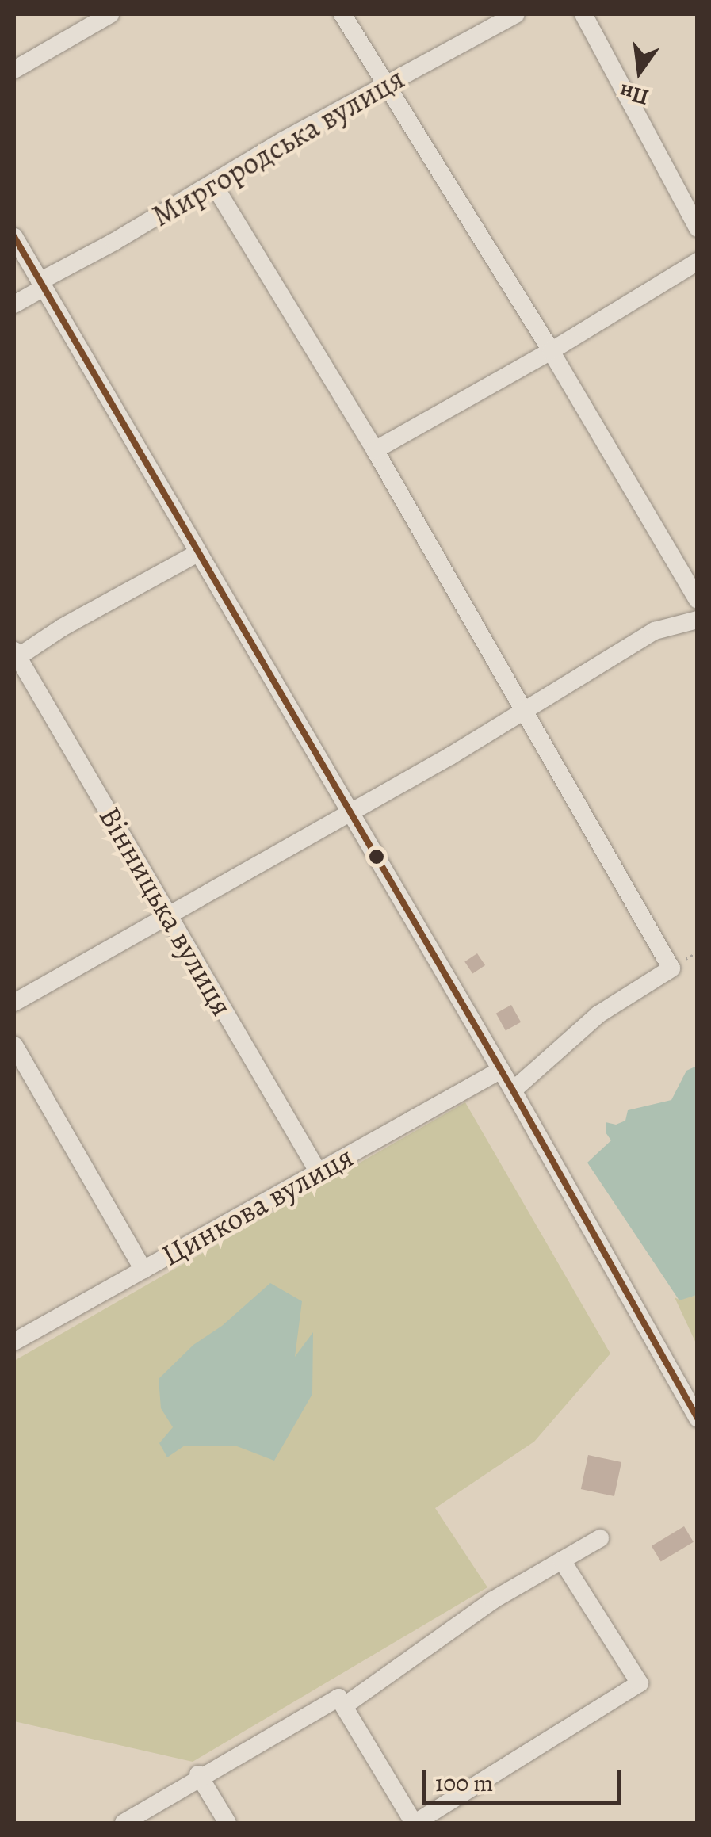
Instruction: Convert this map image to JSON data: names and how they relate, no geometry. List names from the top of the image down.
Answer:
{
  "streets": {
    "street": ["Миргородська вулиця", "Вінницька вулиця", "Цинкова вулиця"]
  },
  "crossings": [
    ["Вінницька вулиця", "Цинкова вулиця"]
  ],
  "scale_bar": "100 m",
  "north": "bottom"
}
